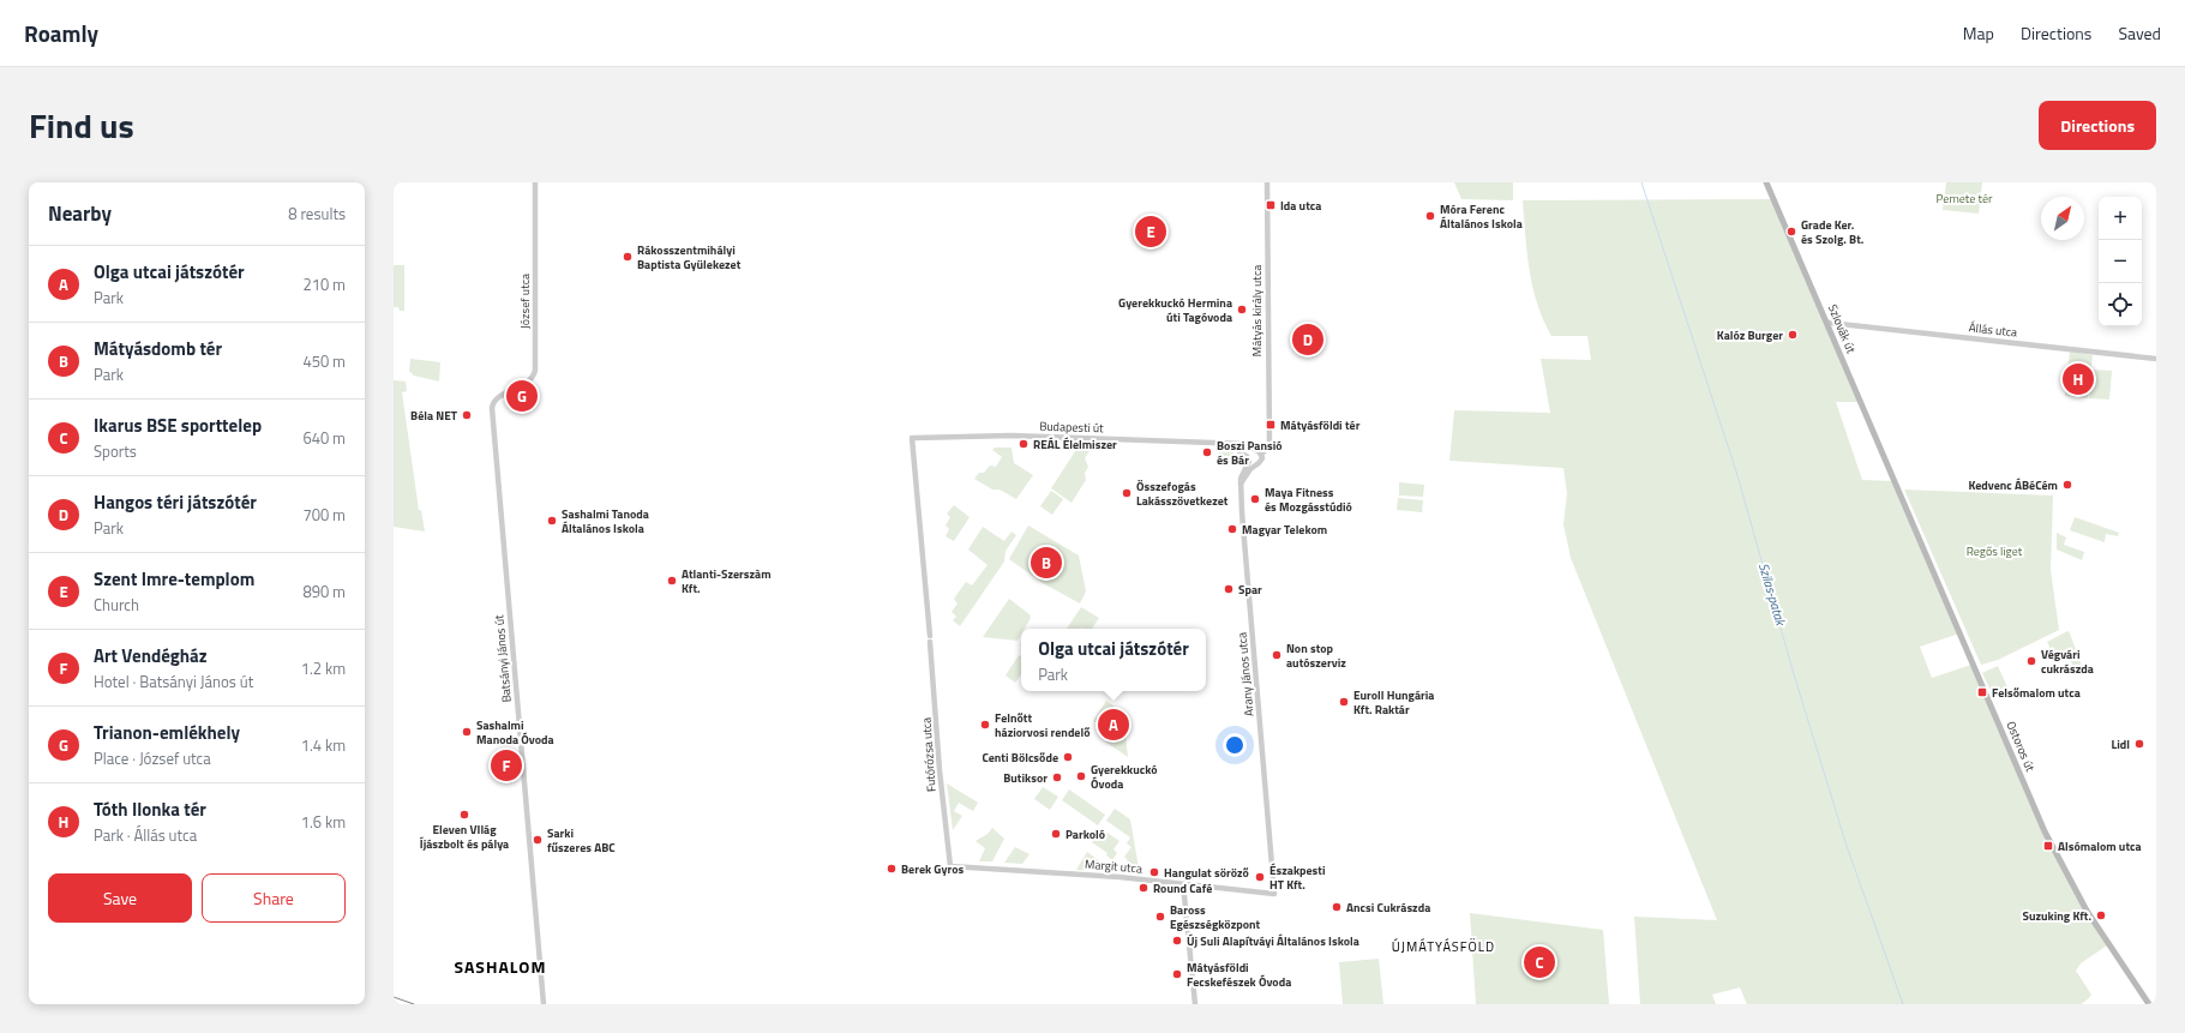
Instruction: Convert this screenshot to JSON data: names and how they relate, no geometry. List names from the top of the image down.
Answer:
{
  "streets": {
    "main road": ["Szlovák út", "Ostoros út"],
    "street": [
      "József utca",
      "Mátyás király utca",
      "Állás utca",
      "Budapesti út",
      "Batsányi János út",
      "Arany János utca",
      "Futórózsa utca",
      "Margit utca"
    ]
  },
  "crossings": [
    ["József utca", "Batsányi János út"],
    ["Mátyás király utca", "Budapesti út"],
    ["Szlovák út", "Állás utca"],
    ["Szlovák út", "Ostoros út"],
    ["Budapesti út", "Futórózsa utca"],
    ["Arany János utca", "Margit utca"],
    ["Futórózsa utca", "Margit utca"]
  ],
  "districts": ["ÚJMÁTYÁSFÖLD", "SASHALOM"],
  "water": ["Szilas-patak"],
  "parks": ["Pemete tér", "Regős liget"],
  "places": {
    "transit": [
      "Ida utca",
      "Mátyásföldi tér",
      "Felsőmalom utca",
      "Alsómalom utca"
    ],
    "other": [
      "Móra Ferenc Általános Iskola",
      "Grade Ker. és Szolg. Bt.",
      "Rákosszentmihályi Baptista Gyülekezet",
      "Gyerekkuckó Hermina úti Tagóvoda",
      "Kalóz Burger",
      "Béla NET",
      "REÁL Élelmiszer",
      "Boszi Pansió és Bár",
      "Kedvenc ÁBéCém",
      "Összefogás Lakásszövetkezet",
      "Maya Fitness és Mozgásstúdió",
      "Sashalmi Tanoda Általános Iskola",
      "Magyar Telekom",
      "Atlanti-Szerszàm Kft.",
      "Spar",
      "Non stop autószerviz",
      "Végvári cukrászda",
      "Euroll Hungária Kft. Raktár",
      "Felnőtt háziorvosi rendelő",
      "Sashalmi Manoda Óvoda",
      "Lidl",
      "Centi Bölcsőde",
      "Gyerekkuckó Óvoda",
      "Butiksor",
      "Eleven VIlág Íjászbolt és pálya",
      "Parkoló",
      "Sarki fűszeres ABC",
      "Berek Gyros",
      "Hangulat söröző",
      "Északpesti HT Kft.",
      "Round Café",
      "Ancsi Cukrászda",
      "Suzuking Kft.",
      "Baross Egészségközpont",
      "Új Suli Alapítváyi Általános Iskola",
      "Mátyásföldi Fecskefészek Óvoda"
    ]
  },
  "north": "top right",
  "page": {
    "header": "Roamly",
    "nav": ["Map", "Directions", "Saved"],
    "title": "Find us",
    "buttons": [
      "Directions",
      ["Save", "Share"]
    ],
    "heading": ["Nearby", "8 results"],
    "map_buttons": ["+", "−"],
    "pins": [
      "E",
      "D",
      "H",
      "G",
      "B",
      "A",
      "F",
      "C"
    ],
    "list": [
      {
        "mark": "A",
        "name": "Olga utcai játszótér",
        "note": "Park",
        "value": "210 m"
      },
      {
        "mark": "B",
        "name": "Mátyásdomb tér",
        "note": "Park",
        "value": "450 m"
      },
      {
        "mark": "C",
        "name": "Ikarus BSE sporttelep",
        "note": "Sports",
        "value": "640 m"
      },
      {
        "mark": "D",
        "name": "Hangos téri játszótér",
        "note": "Park",
        "value": "700 m"
      },
      {
        "mark": "E",
        "name": "Szent Imre-templom",
        "note": "Church",
        "value": "890 m"
      },
      {
        "mark": "F",
        "name": "Art Vendégház",
        "note": "Hotel · Batsányi János út",
        "value": "1.2 km"
      },
      {
        "mark": "G",
        "name": "Trianon-emlékhely",
        "note": "Place · József utca",
        "value": "1.4 km"
      },
      {
        "mark": "H",
        "name": "Tóth Ilonka tér",
        "note": "Park · Állás utca",
        "value": "1.6 km"
      }
    ],
    "popup": ["Olga utcai játszótér", "Park"]
  }
}
